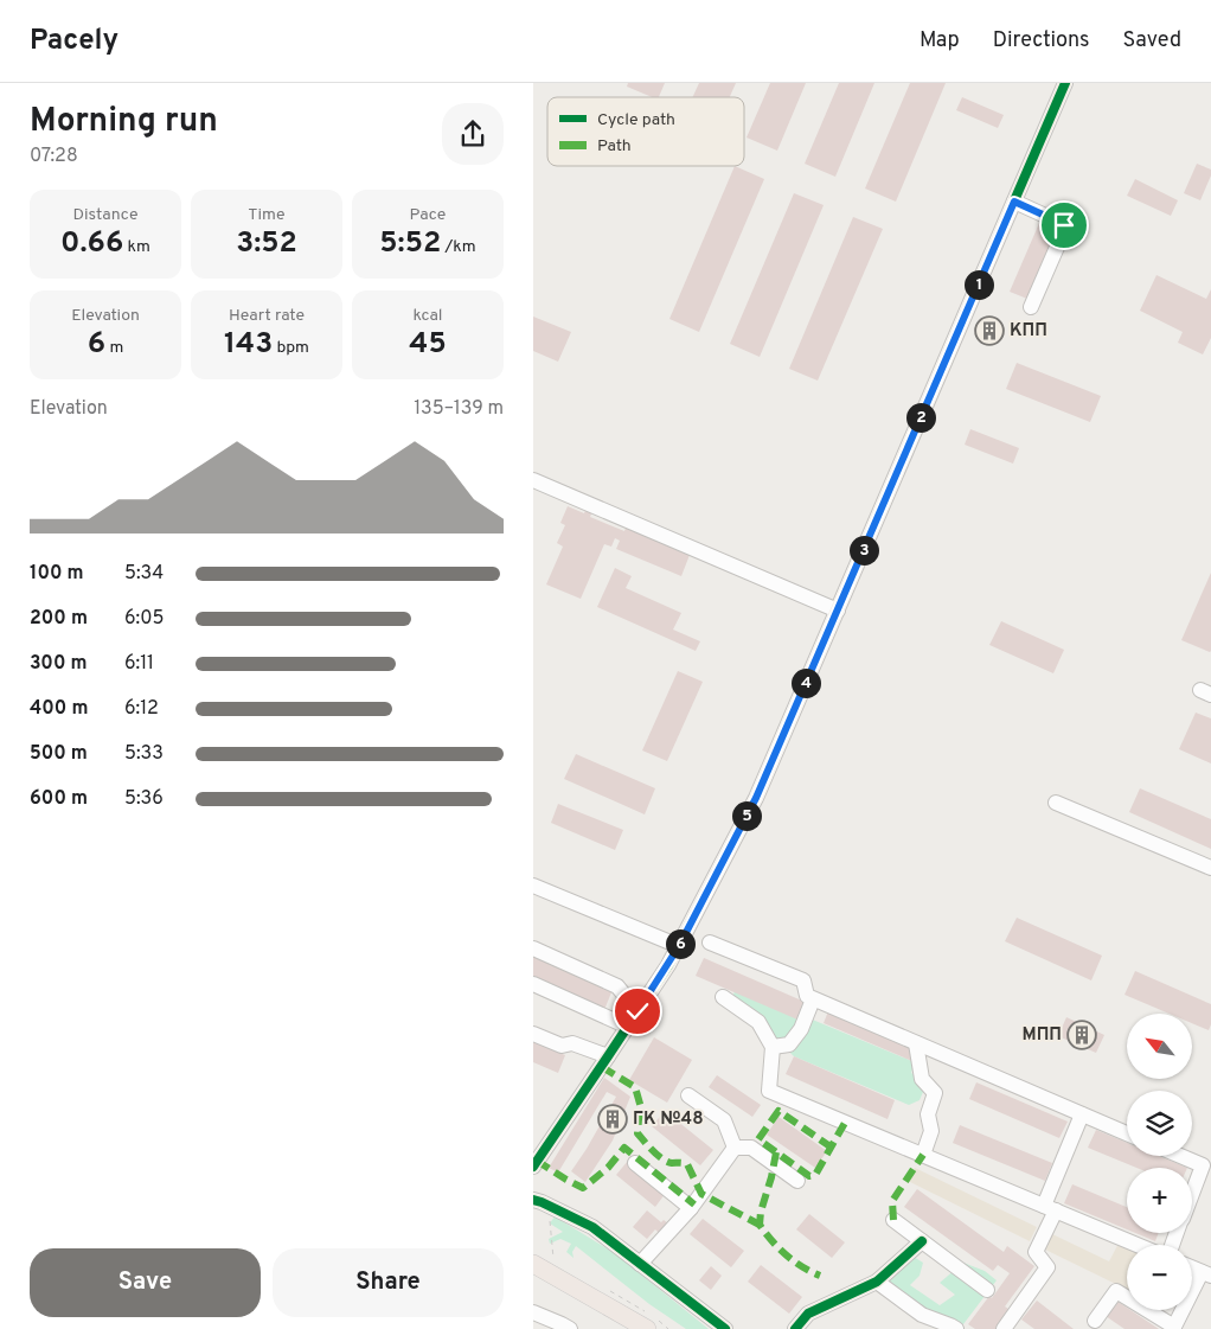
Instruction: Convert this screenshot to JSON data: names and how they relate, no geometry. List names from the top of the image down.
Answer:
{
  "places": {
    "building": ["КПП", "МПП", "ГК №48"]
  },
  "legend": ["Cycle path", "Path"],
  "north": "top left",
  "page": {
    "header": "Pacely",
    "nav": ["Map", "Directions", "Saved"],
    "heading": ["Morning run", "07:28"],
    "stats": [
      ["Distance", "0.66 km"],
      ["Time", "3:52"],
      ["Pace", "5:52 /km"],
      ["Elevation", "6 m"],
      ["Heart rate", "143 bpm"],
      ["kcal", "45"]
    ],
    "pins": [
      "1",
      "2",
      "3",
      "4",
      "5",
      "6"
    ],
    "chart": ["Elevation", "135–139 m"],
    "list": [
      {
        "name": "100 m",
        "note": "5:34"
      },
      {
        "name": "200 m",
        "note": "6:05"
      },
      {
        "name": "300 m",
        "note": "6:11"
      },
      {
        "name": "400 m",
        "note": "6:12"
      },
      {
        "name": "500 m",
        "note": "5:33"
      },
      {
        "name": "600 m",
        "note": "5:36"
      }
    ],
    "map_buttons": ["+", "−"],
    "buttons": ["Save", "Share"]
  }
}
